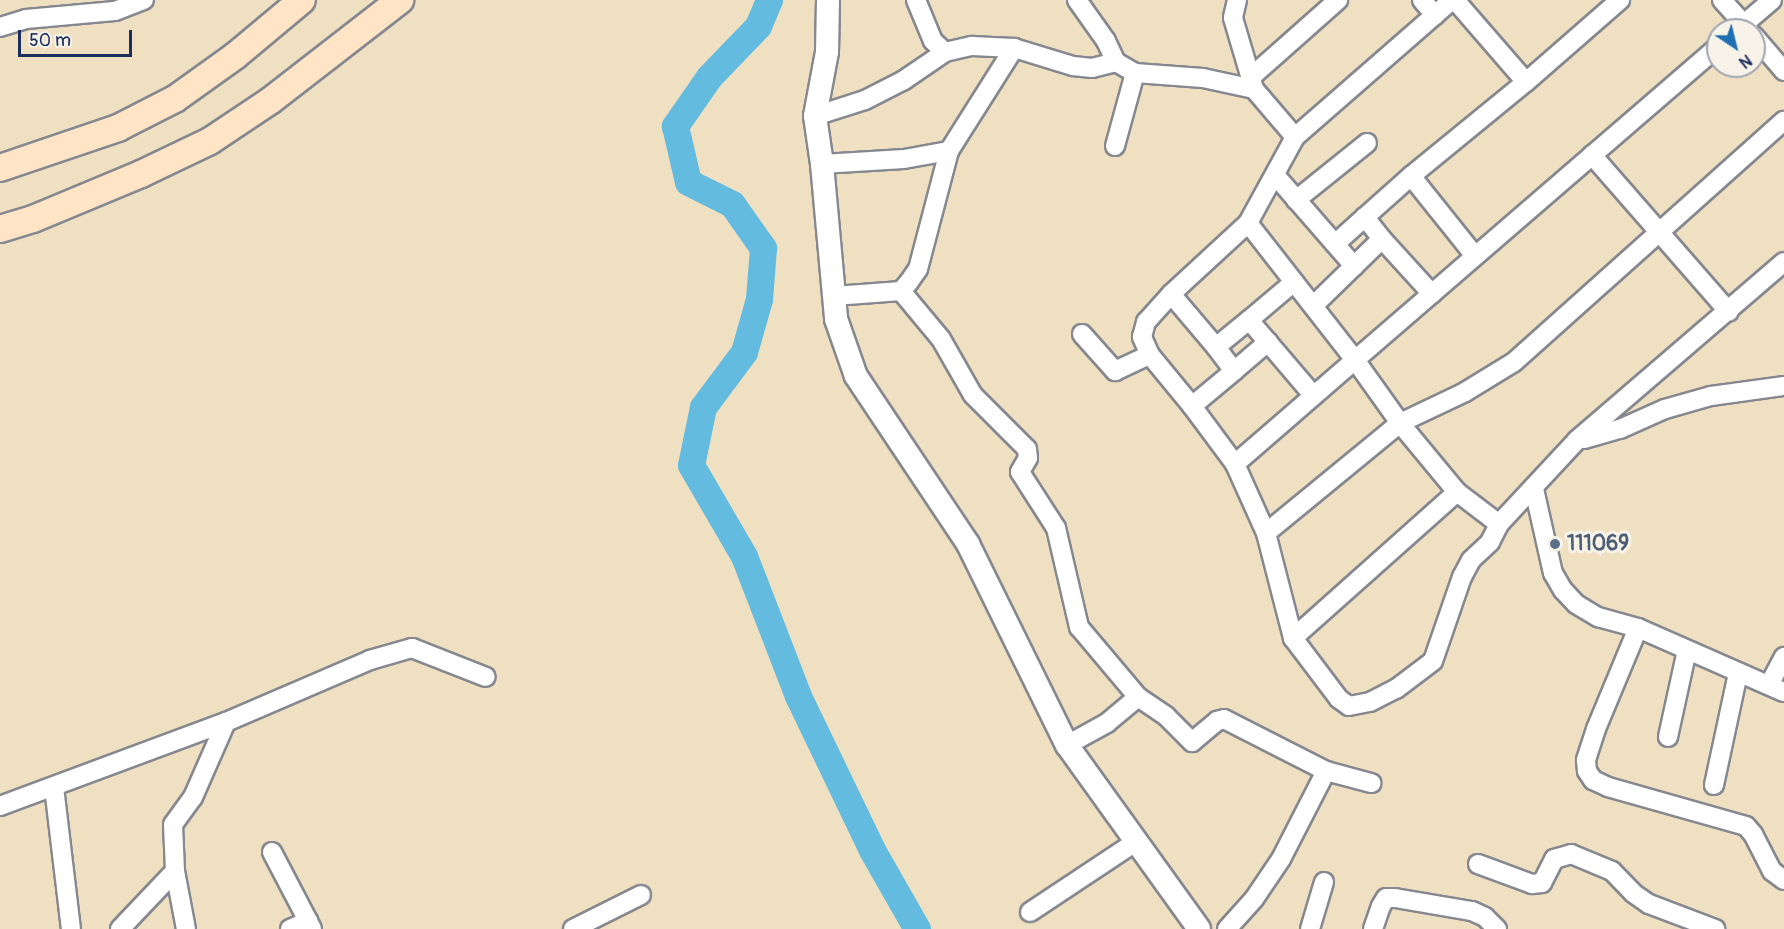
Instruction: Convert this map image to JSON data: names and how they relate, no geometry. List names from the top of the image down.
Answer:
{
  "places": ["111069"],
  "scale_bar": "50 m",
  "north": "bottom right"
}
